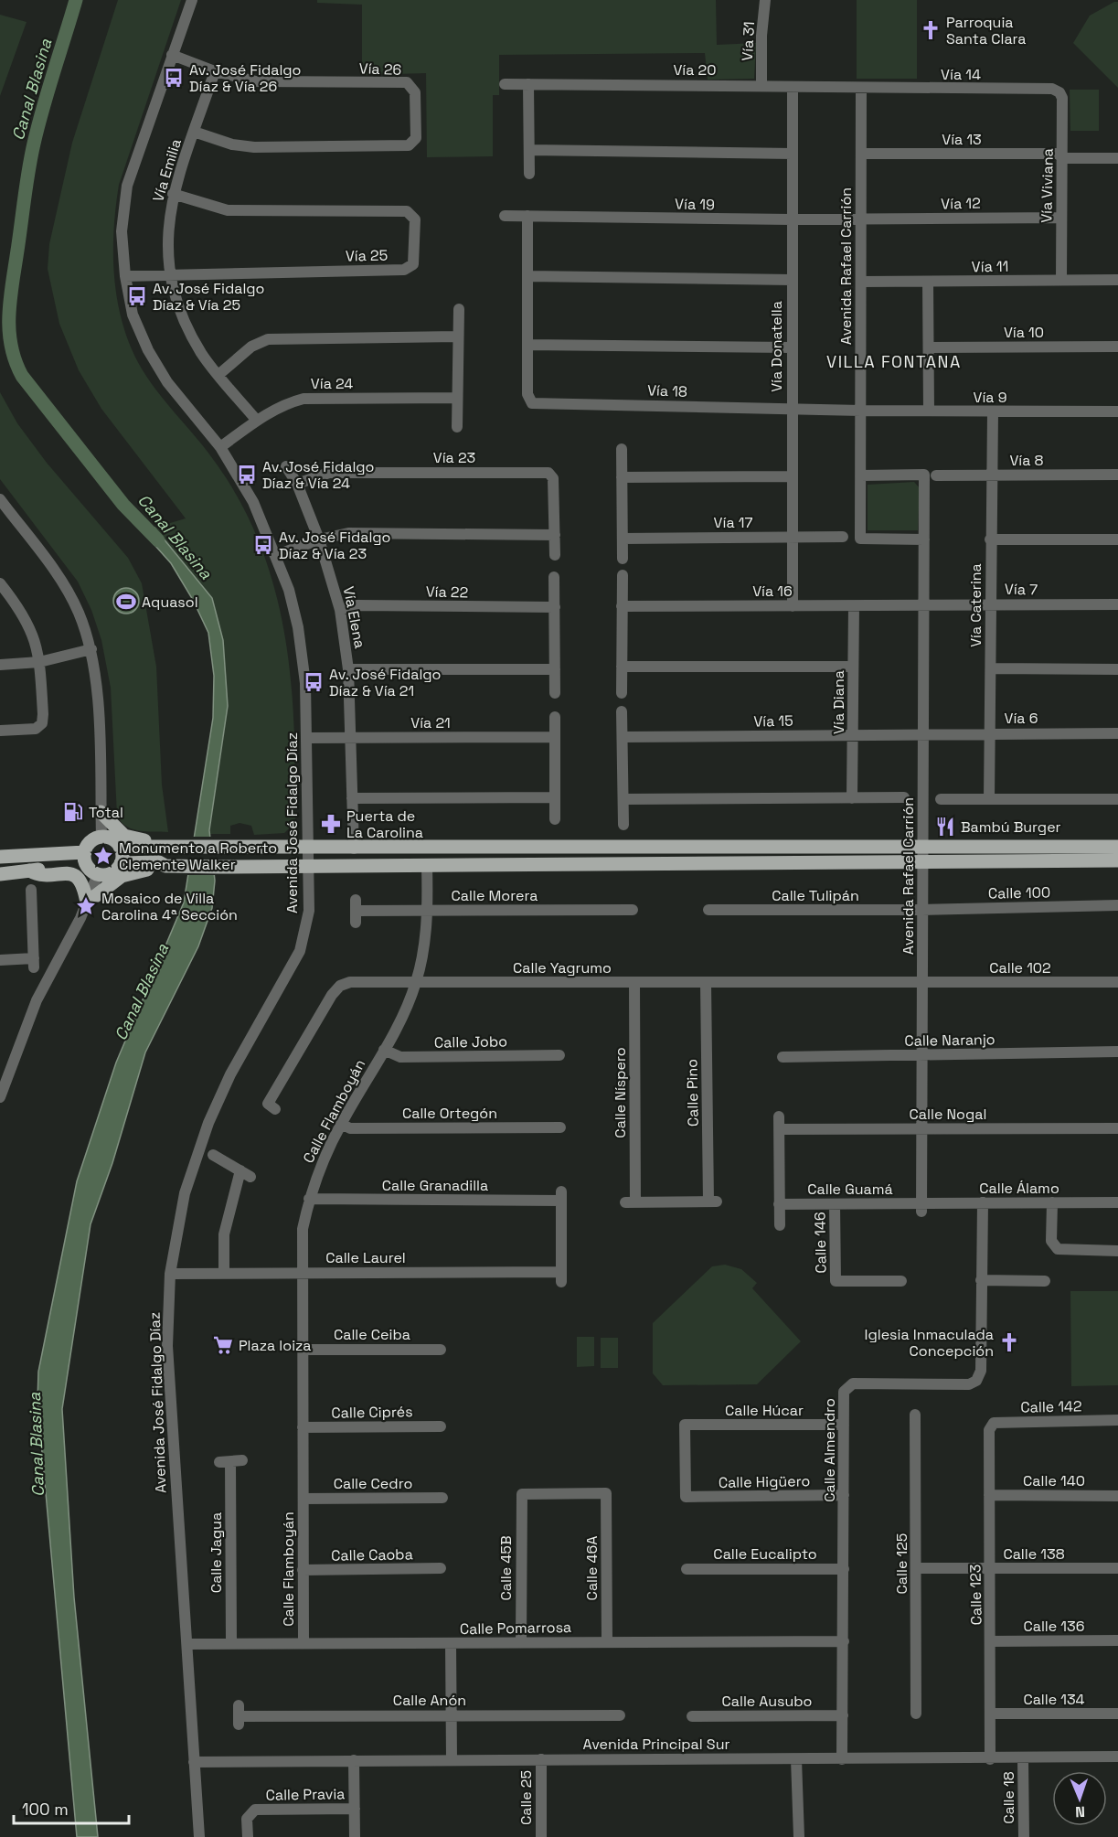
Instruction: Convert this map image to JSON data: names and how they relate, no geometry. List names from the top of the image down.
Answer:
{
  "streets": {
    "street": [
      "Vía 31",
      "Vía 26",
      "Vía 20",
      "Vía 14",
      "Vía 13",
      "Vía Emilia",
      "Vía Viviana",
      "Vía 12",
      "Vía 19",
      "Vía 25",
      "Avenida Rafael Carrión",
      "Vía 11",
      "Vía 10",
      "Vía Donatella",
      "Vía 24",
      "Vía 18",
      "Vía 9",
      "Vía 23",
      "Vía 8",
      "Vía 17",
      "Vía 7",
      "Vía 16",
      "Vía 22",
      "Vía Caterina",
      "Vía Elena",
      "Vía Diana",
      "Vía 6",
      "Vía 15",
      "Vía 21",
      "Avenida José Fidalgo Díaz",
      "Calle 100",
      "Calle Morera",
      "Calle Tulipán",
      "Calle Yagrumo",
      "Calle 102",
      "Calle Naranjo",
      "Calle Jobo",
      "Calle Níspero",
      "Calle Pino",
      "Calle Flamboyán",
      "Calle Ortegón",
      "Calle Nogal",
      "Calle Granadilla",
      "Calle Álamo",
      "Calle Guamá",
      "Calle 146",
      "Calle Laurel",
      "Calle Ceiba",
      "Calle 142",
      "Calle Húcar",
      "Calle Ciprés",
      "Calle Almendro",
      "Calle 140",
      "Calle Higüero",
      "Calle Cedro",
      "Calle Jagua",
      "Calle Eucalipto",
      "Calle 138",
      "Calle Caoba",
      "Calle 125",
      "Calle 45B",
      "Calle 46A",
      "Calle 123",
      "Calle 136",
      "Calle Pomarrosa",
      "Calle 134",
      "Calle Anón",
      "Calle Ausubo",
      "Avenida Principal Sur",
      "Calle Pravia",
      "Calle 25",
      "Calle 18"
    ]
  },
  "crossings": [
    ["Vía 31", "Vía 20"],
    ["Vía 26", "Vía Emilia"],
    ["Vía 26", "Avenida José Fidalgo Díaz"],
    ["Vía 20", "Vía 14"],
    ["Vía 20", "Avenida Rafael Carrión"],
    ["Vía 20", "Vía Donatella"],
    ["Vía 14", "Vía Viviana"],
    ["Vía 14", "Avenida Rafael Carrión"],
    ["Vía 13", "Vía Viviana"],
    ["Vía 13", "Avenida Rafael Carrión"],
    ["Vía Emilia", "Vía 25"],
    ["Vía Emilia", "Vía 24"],
    ["Vía Viviana", "Vía 12"],
    ["Vía Viviana", "Vía 11"],
    ["Vía 12", "Vía 19"],
    ["Vía 12", "Avenida Rafael Carrión"],
    ["Vía 19", "Avenida Rafael Carrión"],
    ["Vía 19", "Vía Donatella"],
    ["Vía 25", "Avenida José Fidalgo Díaz"],
    ["Avenida Rafael Carrión", "Vía 11"],
    ["Avenida Rafael Carrión", "Vía 18"],
    ["Avenida Rafael Carrión", "Vía 9"],
    ["Avenida Rafael Carrión", "Vía 7"],
    ["Avenida Rafael Carrión", "Vía 16"],
    ["Avenida Rafael Carrión", "Vía 6"],
    ["Avenida Rafael Carrión", "Vía 15"],
    ["Avenida Rafael Carrión", "Calle 100"],
    ["Avenida Rafael Carrión", "Calle Tulipán"],
    ["Avenida Rafael Carrión", "Calle Yagrumo"],
    ["Avenida Rafael Carrión", "Calle 102"],
    ["Avenida Rafael Carrión", "Calle Naranjo"],
    ["Avenida Rafael Carrión", "Calle Nogal"],
    ["Avenida Rafael Carrión", "Calle Álamo"],
    ["Avenida Rafael Carrión", "Calle Guamá"],
    ["Vía Donatella", "Vía 18"],
    ["Vía Donatella", "Vía 17"],
    ["Vía Donatella", "Vía 16"],
    ["Vía 24", "Avenida José Fidalgo Díaz"],
    ["Vía 18", "Vía 9"],
    ["Vía 9", "Vía Caterina"],
    ["Vía 23", "Vía Elena"],
    ["Vía 8", "Vía Caterina"],
    ["Vía 7", "Vía 16"],
    ["Vía 7", "Vía Caterina"],
    ["Vía 16", "Vía Diana"],
    ["Vía 22", "Vía Elena"],
    ["Vía Caterina", "Vía 6"],
    ["Vía Elena", "Vía 21"],
    ["Vía Diana", "Vía 15"],
    ["Vía 6", "Vía 15"],
    ["Vía 21", "Avenida José Fidalgo Díaz"],
    ["Avenida José Fidalgo Díaz", "Calle Laurel"],
    ["Avenida José Fidalgo Díaz", "Calle Pomarrosa"],
    ["Avenida José Fidalgo Díaz", "Avenida Principal Sur"],
    ["Calle 100", "Calle Tulipán"],
    ["Calle Morera", "Calle Flamboyán"],
    ["Calle Yagrumo", "Calle 102"],
    ["Calle Yagrumo", "Calle Níspero"],
    ["Calle Yagrumo", "Calle Pino"],
    ["Calle Yagrumo", "Calle Flamboyán"],
    ["Calle Jobo", "Calle Flamboyán"],
    ["Calle Níspero", "Calle Pino"],
    ["Calle Flamboyán", "Calle Ortegón"],
    ["Calle Flamboyán", "Calle Granadilla"],
    ["Calle Flamboyán", "Calle Laurel"],
    ["Calle Flamboyán", "Calle Ceiba"],
    ["Calle Flamboyán", "Calle Ciprés"],
    ["Calle Flamboyán", "Calle Cedro"],
    ["Calle Flamboyán", "Calle Caoba"],
    ["Calle Flamboyán", "Calle Pomarrosa"],
    ["Calle Granadilla", "Calle Laurel"],
    ["Calle Álamo", "Calle Guamá"],
    ["Calle Álamo", "Calle Almendro"],
    ["Calle Guamá", "Calle 146"],
    ["Calle 142", "Calle 123"],
    ["Calle Húcar", "Calle Almendro"],
    ["Calle Húcar", "Calle Higüero"],
    ["Calle Almendro", "Calle Higüero"],
    ["Calle Almendro", "Calle Eucalipto"],
    ["Calle Almendro", "Calle Pomarrosa"],
    ["Calle Almendro", "Calle Ausubo"],
    ["Calle Almendro", "Avenida Principal Sur"],
    ["Calle 140", "Calle 123"],
    ["Calle Jagua", "Calle Pomarrosa"],
    ["Calle 138", "Calle 125"],
    ["Calle 138", "Calle 123"],
    ["Calle 45B", "Calle 46A"],
    ["Calle 45B", "Calle Pomarrosa"],
    ["Calle 46A", "Calle Pomarrosa"],
    ["Calle 123", "Calle 136"],
    ["Calle 123", "Calle 134"],
    ["Calle 123", "Avenida Principal Sur"],
    ["Avenida Principal Sur", "Calle 25"],
    ["Avenida Principal Sur", "Calle 18"]
  ],
  "districts": ["VILLA FONTANA"],
  "water": ["Canal Blasina"],
  "places": {
    "church": ["Parroquia Santa Clara", "Iglesia Inmaculada Concepción"],
    "bus stop": [
      "Av. José Fidalgo Díaz & Vía 26",
      "Av. José Fidalgo Díaz & Vía 25",
      "Av. José Fidalgo Díaz & Vía 24",
      "Av. José Fidalgo Díaz & Vía 23",
      "Av. José Fidalgo Díaz & Vía 21"
    ],
    "sports": ["Aquasol"],
    "fuel station": ["Total"],
    "pharmacy": ["Puerta de La Carolina"],
    "restaurant": ["Bambú Burger"],
    "place": ["Monumento a Roberto Clemente Walker", "Mosaico de Villa Carolina 4ª Sección"],
    "supermarket": ["Plaza loiza"]
  },
  "scale_bar": "100 m",
  "north": "bottom"
}
